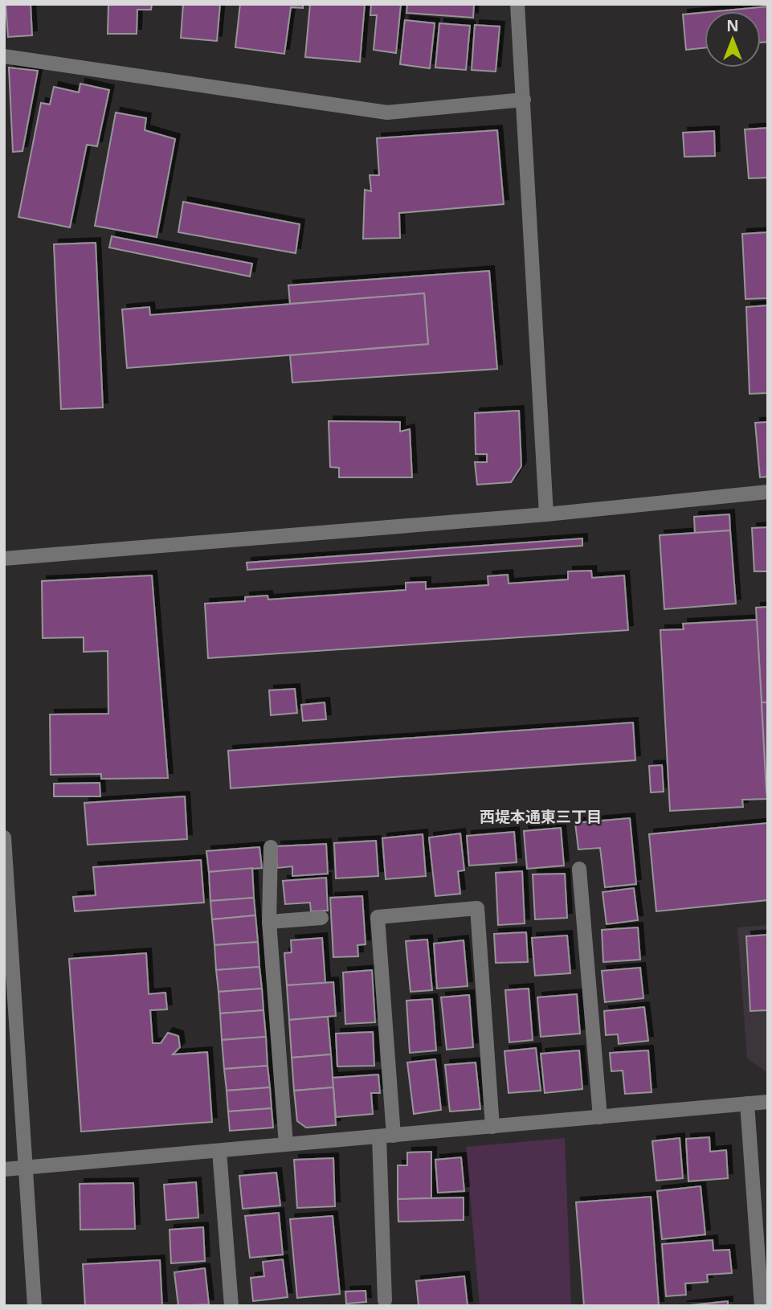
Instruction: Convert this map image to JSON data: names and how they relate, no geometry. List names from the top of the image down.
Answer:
{
  "districts": ["西堤本通東三丁目"],
  "north": "top"
}
